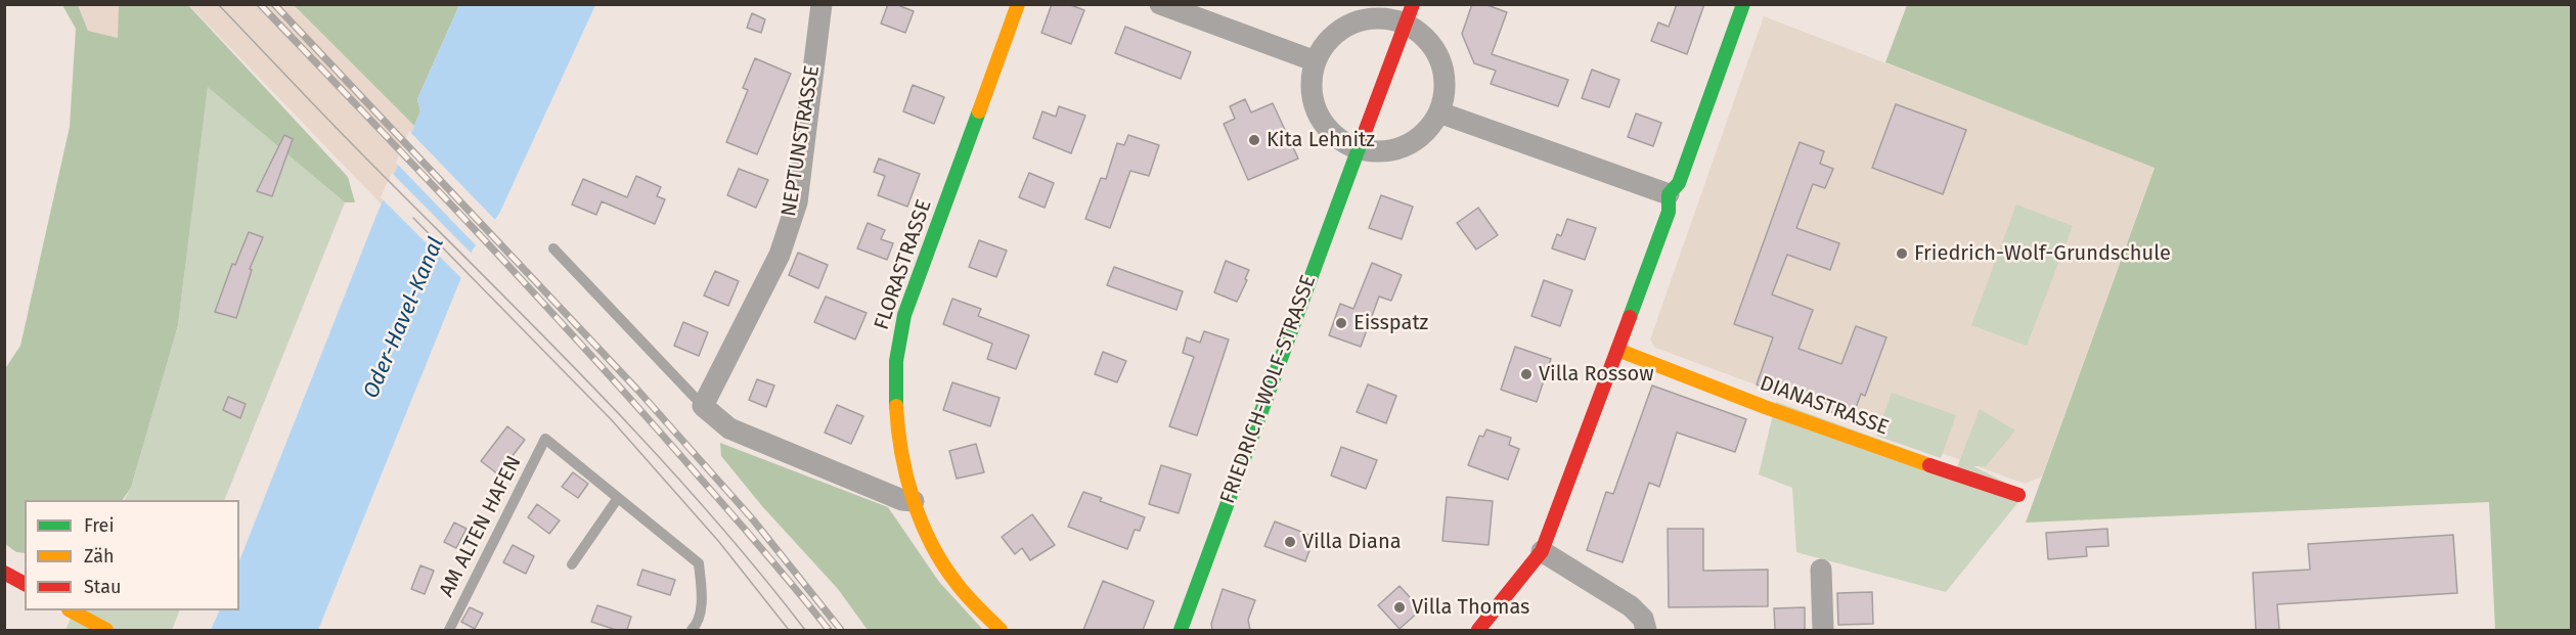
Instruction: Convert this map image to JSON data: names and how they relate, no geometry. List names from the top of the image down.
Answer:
{
  "streets": {
    "street": [
      "NEPTUNSTRASSE",
      "FLORASTRASSE",
      "FRIEDRICH-WOLF-STRASSE",
      "DIANASTRASSE"
    ],
    "lane": ["AM ALTEN HAFEN"]
  },
  "water": ["Oder-Havel-Kanal"],
  "places": [
    "Kita Lehnitz",
    "Friedrich-Wolf-Grundschule",
    "Eisspatz",
    "Villa Rossow",
    "Villa Diana",
    "Villa Thomas"
  ],
  "legend": ["Frei", "Zäh", "Stau"]
}
